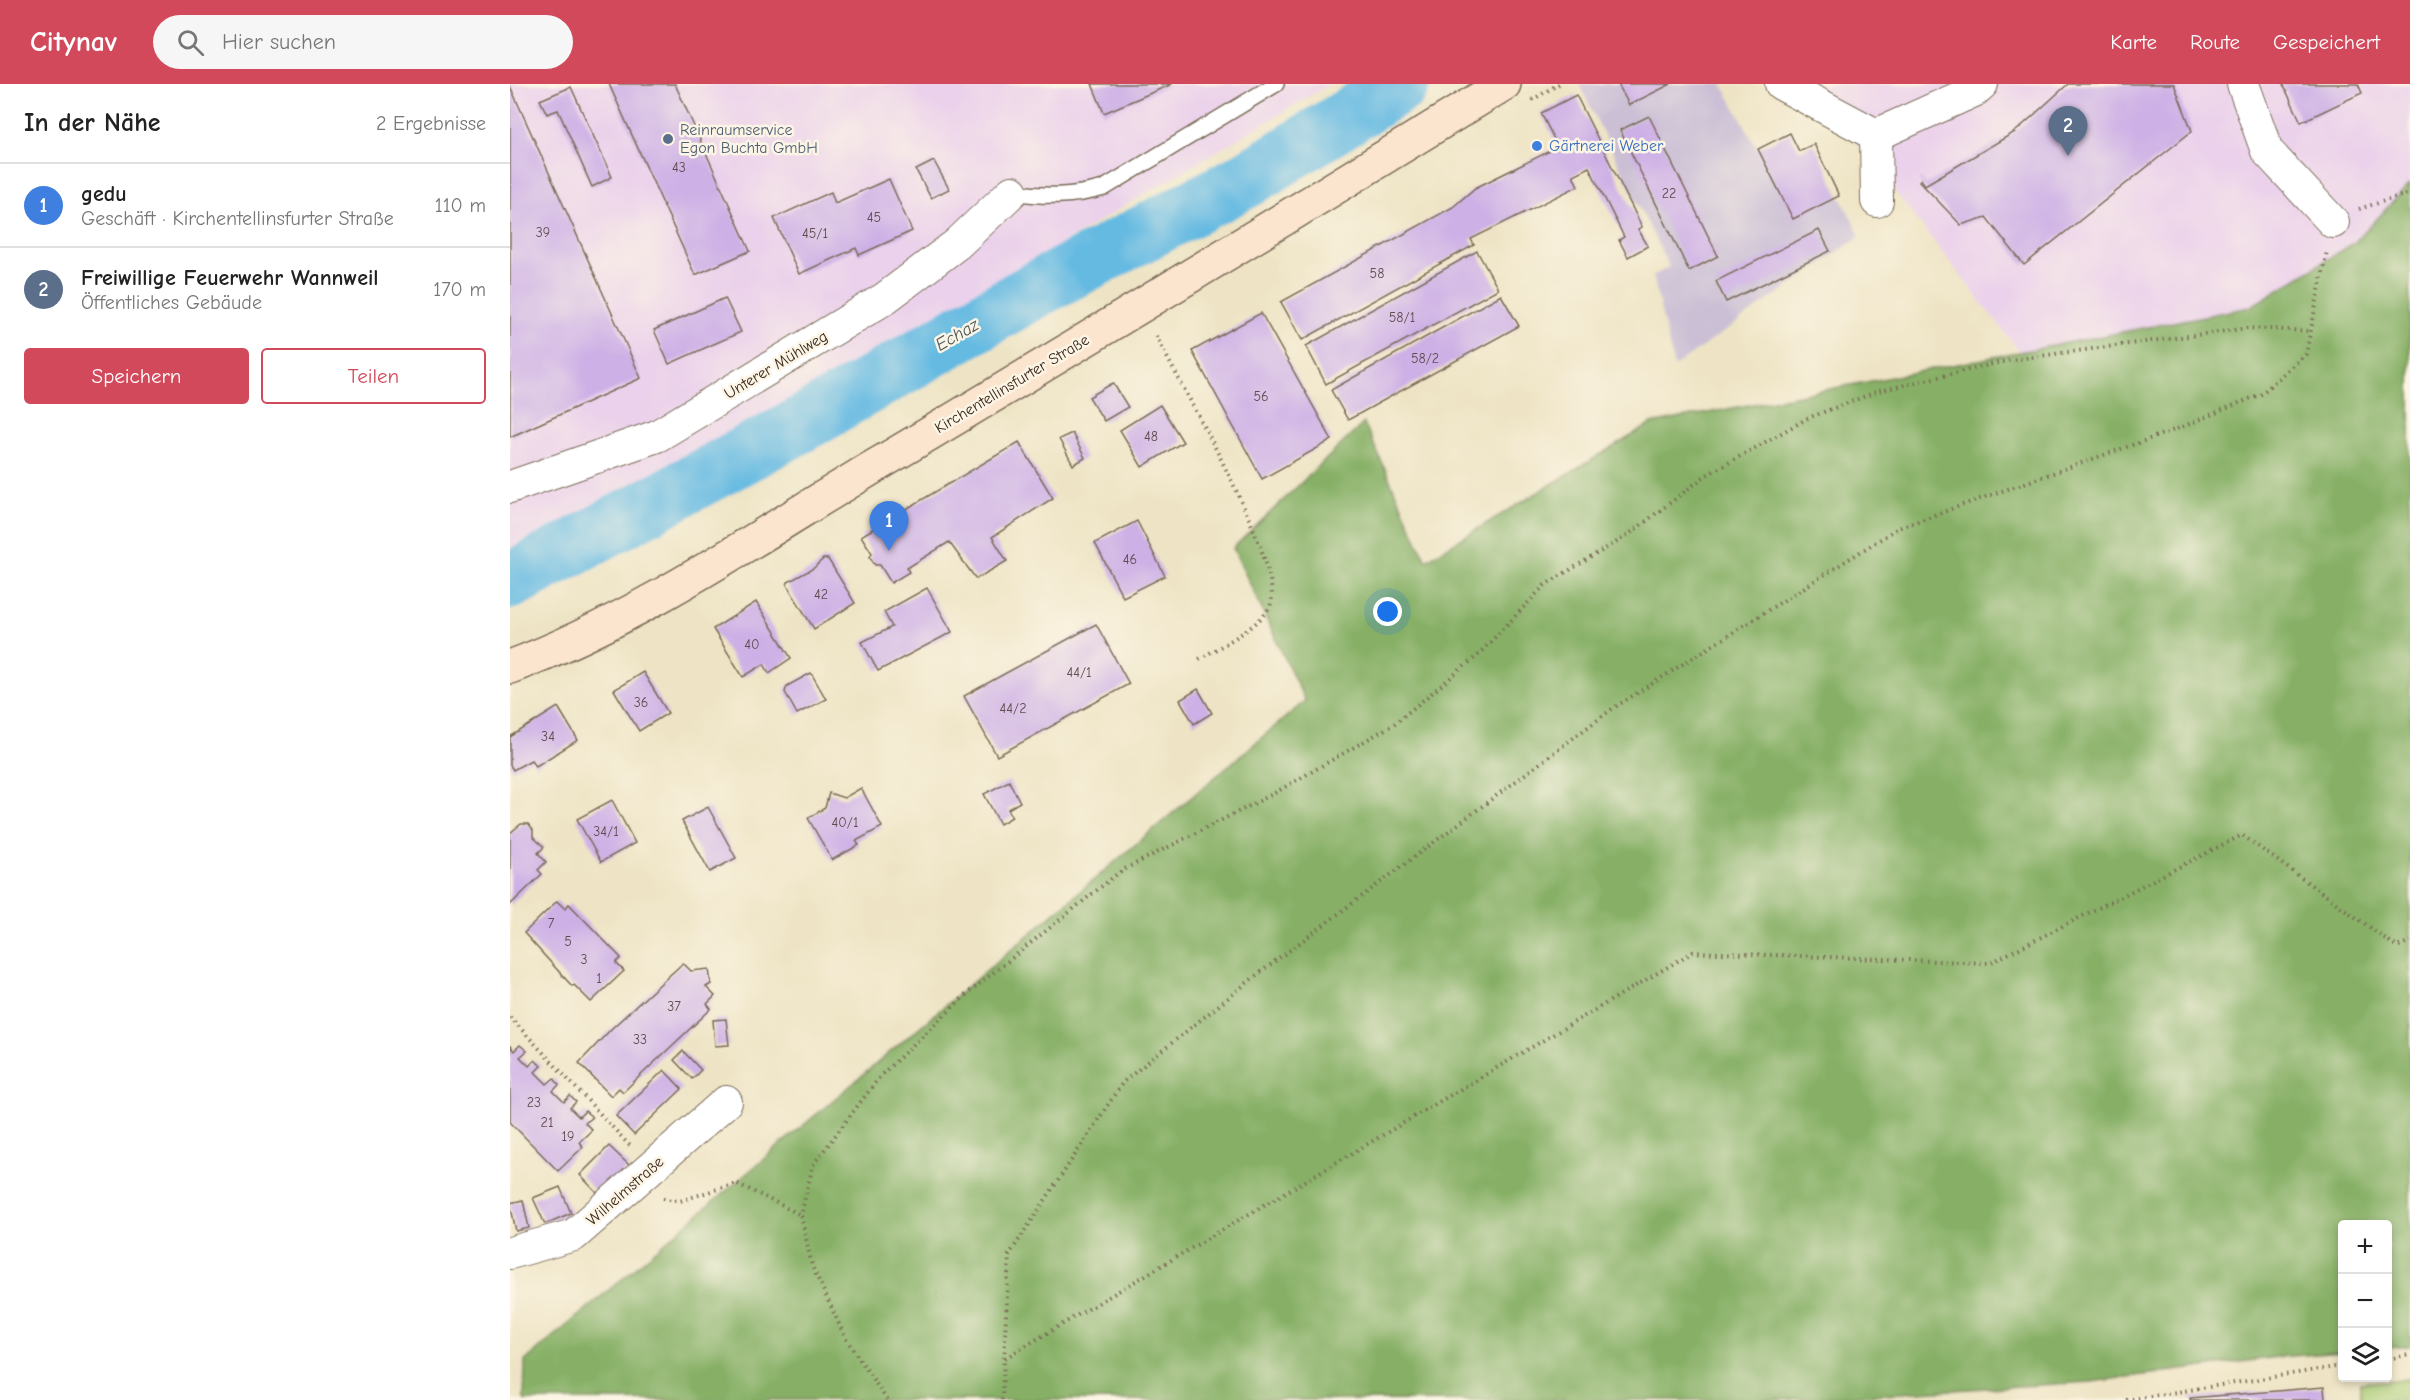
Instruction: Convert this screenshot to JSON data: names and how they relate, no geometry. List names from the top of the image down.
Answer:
{
  "streets": {
    "main road": ["Kirchentellinsfurter Straße"],
    "street": ["Unterer Mühlweg", "Wilhelmstraße"]
  },
  "water": ["Echaz"],
  "places": ["Reinraumservice Egon Buchta GmbH", "Gärtnerei Weber"],
  "house_numbers": [
    "43",
    "22",
    "45",
    "39",
    "45/1",
    "58",
    "58/1",
    "58/2",
    "56",
    "48",
    "46",
    "42",
    "40",
    "44/1",
    "36",
    "44/2",
    "34",
    "40/1",
    "34/1",
    "7",
    "5",
    "3",
    "1",
    "37",
    "33",
    "23",
    "21",
    "19"
  ],
  "page": {
    "header": "Citynav",
    "search": "Hier suchen",
    "nav": ["Karte", "Route", "Gespeichert"],
    "heading": ["In der Nähe", "2 Ergebnisse"],
    "pins": ["2", "1"],
    "list": [
      {
        "mark": "1",
        "name": "gedu",
        "note": "Geschäft · Kirchentellinsfurter Straße",
        "value": "110 m"
      },
      {
        "mark": "2",
        "name": "Freiwillige Feuerwehr Wannweil",
        "note": "Öffentliches Gebäude",
        "value": "170 m"
      }
    ],
    "buttons": ["Speichern", "Teilen"],
    "map_buttons": ["+", "−"]
  }
}
